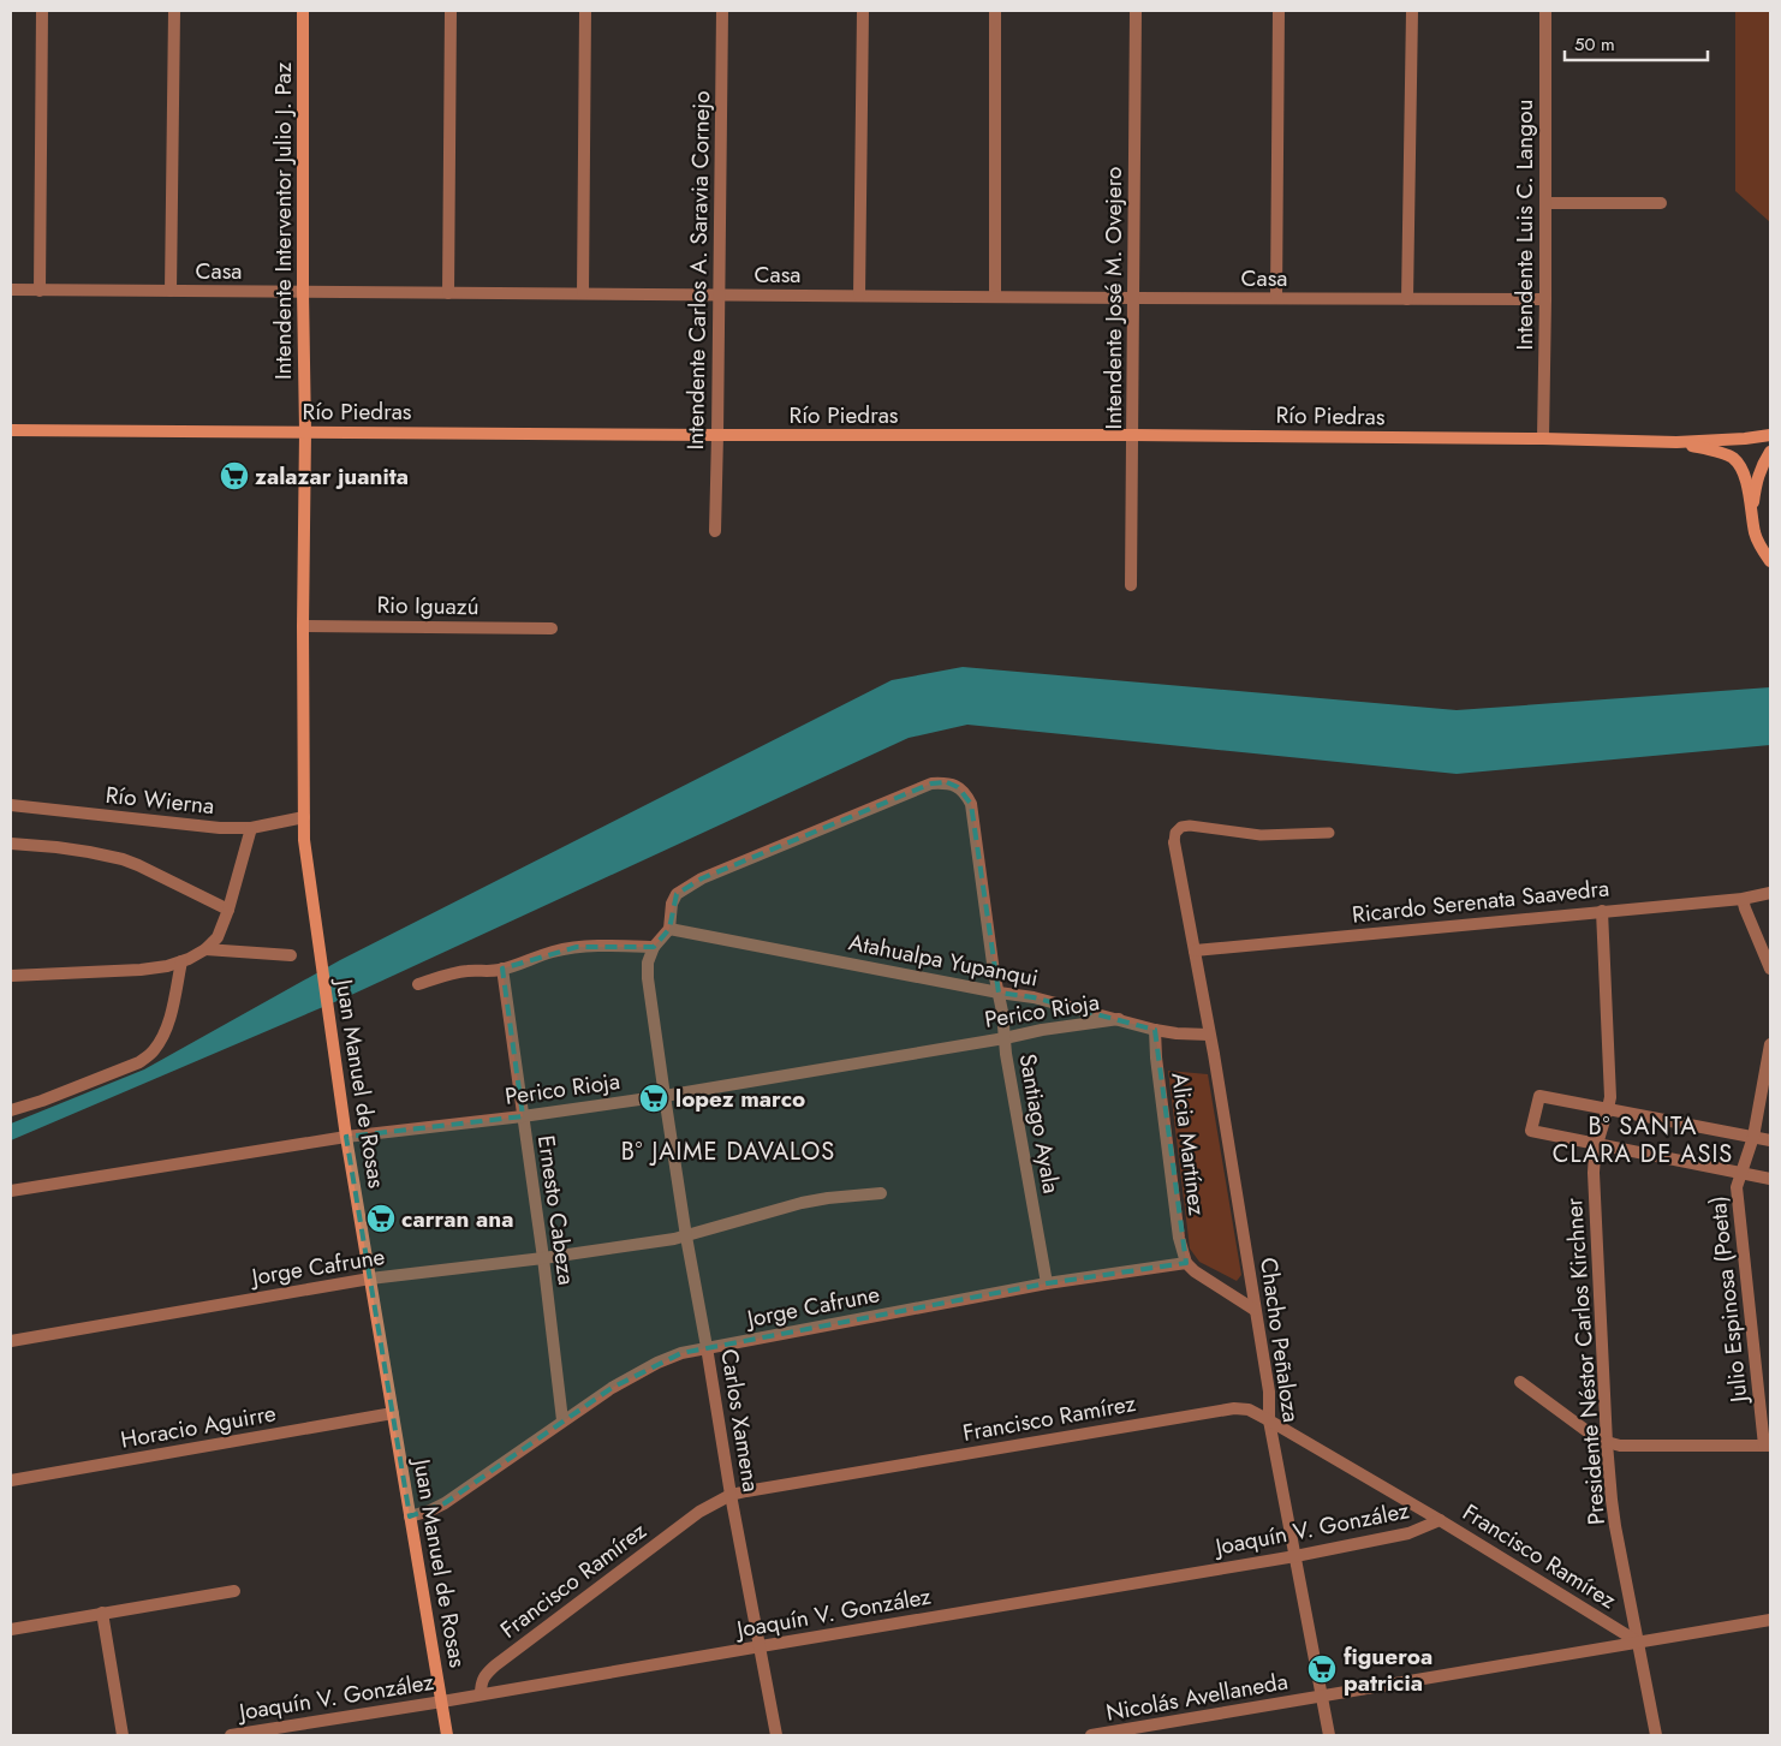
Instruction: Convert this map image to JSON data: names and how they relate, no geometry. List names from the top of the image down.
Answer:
{
  "streets": {
    "street": [
      "Intendente Interventor Julio J. Paz",
      "Intendente Luis C. Langou",
      "Casa",
      "Intendente Carlos A. Saravia Cornejo",
      "Intendente José M. Ovejero",
      "Río Piedras",
      "Rio Iguazú",
      "Río Wierna",
      "Ricardo Serenata Saavedra",
      "Atahualpa Yupanqui",
      "Perico Rioja",
      "Juan Manuel de Rosas",
      "Santiago Ayala",
      "Alicia Martínez",
      "Ernesto Cabeza",
      "Jorge Cafrune",
      "Julio Espinosa (Poeta)",
      "Chacho Peñaloza",
      "Presidente Néstor Carlos Kirchner",
      "Francisco Ramírez",
      "Carlos Xamena",
      "Horacio Aguirre",
      "Joaquín V. González",
      "Nicolás Avellaneda"
    ]
  },
  "crossings": [
    ["Intendente Interventor Julio J. Paz", "Casa"],
    ["Intendente Interventor Julio J. Paz", "Río Piedras"],
    ["Intendente Interventor Julio J. Paz", "Juan Manuel de Rosas"],
    ["Intendente Luis C. Langou", "Casa"],
    ["Intendente Luis C. Langou", "Río Piedras"],
    ["Casa", "Intendente Carlos A. Saravia Cornejo"],
    ["Casa", "Intendente José M. Ovejero"],
    ["Intendente Carlos A. Saravia Cornejo", "Río Piedras"],
    ["Intendente José M. Ovejero", "Río Piedras"],
    ["Río Piedras", "Juan Manuel de Rosas"],
    ["Rio Iguazú", "Juan Manuel de Rosas"],
    ["Río Wierna", "Juan Manuel de Rosas"],
    ["Ricardo Serenata Saavedra", "Chacho Peñaloza"],
    ["Ricardo Serenata Saavedra", "Presidente Néstor Carlos Kirchner"],
    ["Atahualpa Yupanqui", "Perico Rioja"],
    ["Atahualpa Yupanqui", "Santiago Ayala"],
    ["Atahualpa Yupanqui", "Alicia Martínez"],
    ["Atahualpa Yupanqui", "Chacho Peñaloza"],
    ["Atahualpa Yupanqui", "Carlos Xamena"],
    ["Perico Rioja", "Juan Manuel de Rosas"],
    ["Perico Rioja", "Santiago Ayala"],
    ["Perico Rioja", "Ernesto Cabeza"],
    ["Perico Rioja", "Carlos Xamena"],
    ["Juan Manuel de Rosas", "Jorge Cafrune"],
    ["Juan Manuel de Rosas", "Horacio Aguirre"],
    ["Juan Manuel de Rosas", "Joaquín V. González"],
    ["Santiago Ayala", "Jorge Cafrune"],
    ["Santiago Ayala", "Carlos Xamena"],
    ["Alicia Martínez", "Jorge Cafrune"],
    ["Ernesto Cabeza", "Jorge Cafrune"],
    ["Jorge Cafrune", "Carlos Xamena"],
    ["Chacho Peñaloza", "Francisco Ramírez"],
    ["Chacho Peñaloza", "Joaquín V. González"],
    ["Chacho Peñaloza", "Nicolás Avellaneda"],
    ["Presidente Néstor Carlos Kirchner", "Francisco Ramírez"],
    ["Presidente Néstor Carlos Kirchner", "Nicolás Avellaneda"],
    ["Francisco Ramírez", "Carlos Xamena"],
    ["Francisco Ramírez", "Joaquín V. González"],
    ["Francisco Ramírez", "Nicolás Avellaneda"],
    ["Carlos Xamena", "Joaquín V. González"]
  ],
  "districts": ["B° SANTA CLARA DE ASIS", "B° JAIME DAVALOS"],
  "places": {
    "supermarket": [
      "zalazar juanita",
      "lopez marco",
      "carran ana",
      "figueroa patricia"
    ]
  },
  "scale_bar": "50 m"
}
